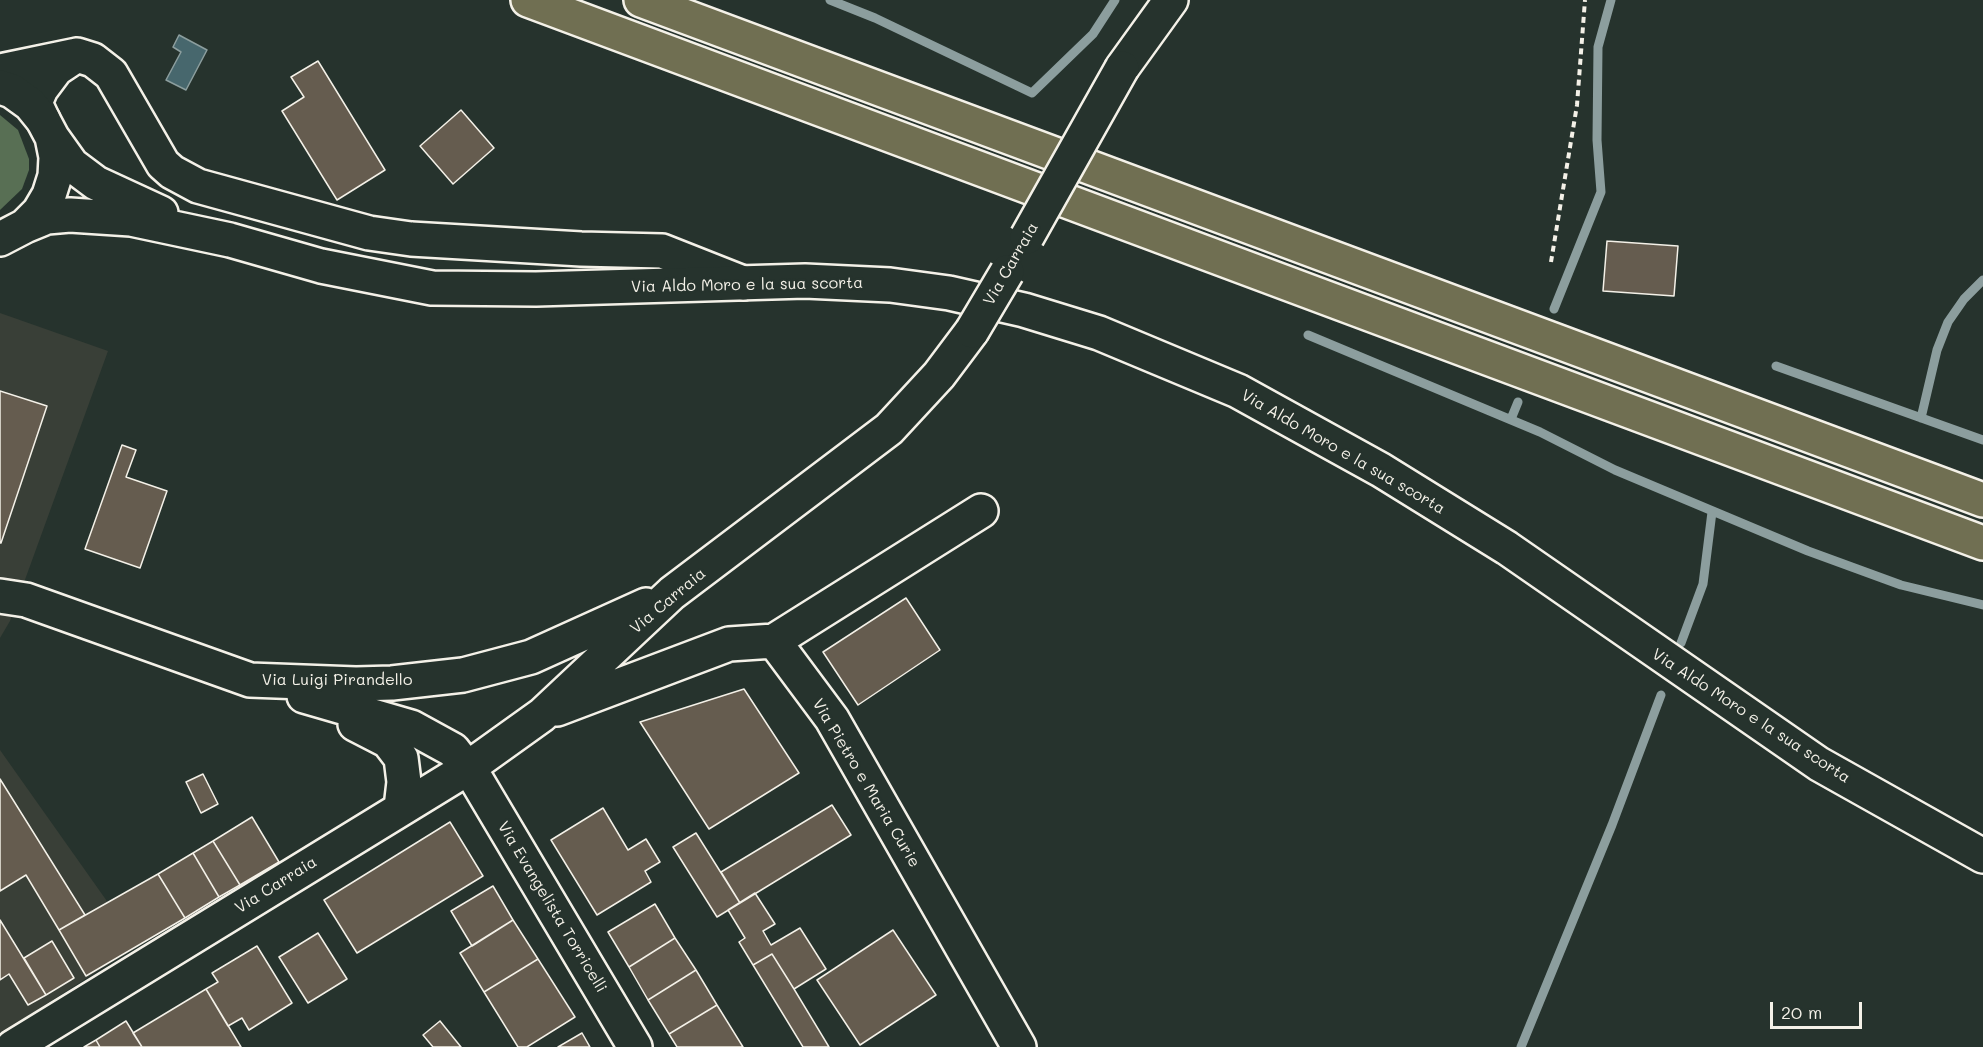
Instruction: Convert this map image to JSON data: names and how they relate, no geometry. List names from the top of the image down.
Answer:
{
  "streets": {
    "street": [
      "Via Carraia",
      "Via Aldo Moro e la sua scorta",
      "Via Luigi Pirandello",
      "Via Pietro e Maria Curie",
      "Via Evangelista Torricelli"
    ]
  },
  "crossings": [
    ["Via Carraia", "Via Luigi Pirandello"],
    ["Via Carraia", "Via Evangelista Torricelli"],
    ["Via Luigi Pirandello", "Via Evangelista Torricelli"]
  ],
  "scale_bar": "20 m"
}
